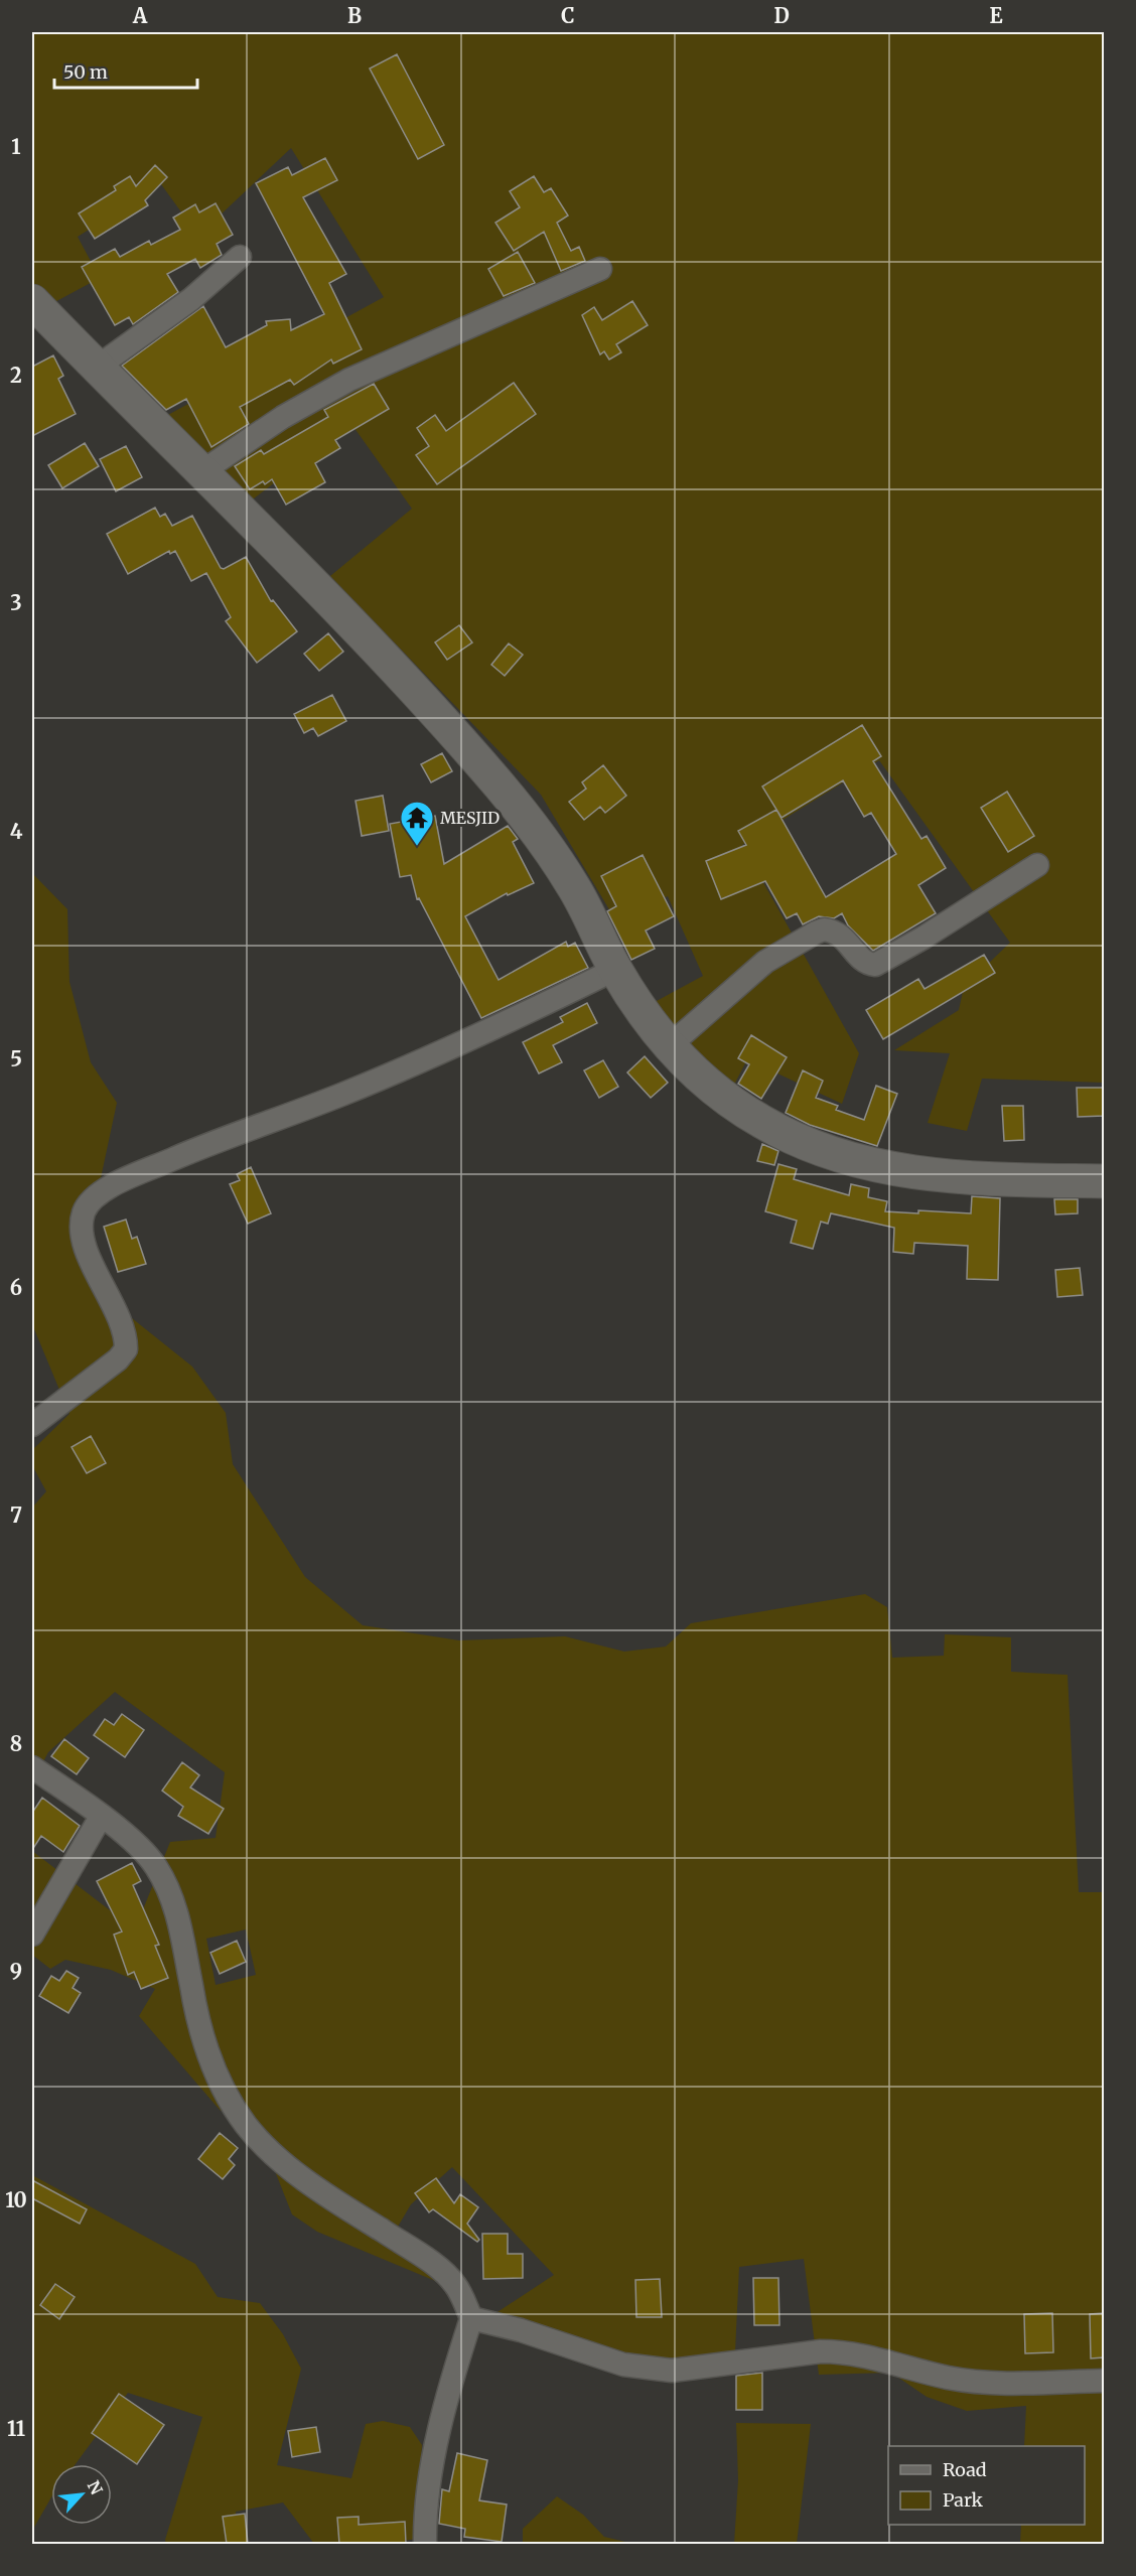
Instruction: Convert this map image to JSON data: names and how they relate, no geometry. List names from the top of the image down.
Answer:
{
  "places": {
    "temple": ["MESJID"]
  },
  "legend": ["Road", "Park"],
  "scale_bar": "50 m",
  "north": "top right",
  "grid": {
    "columns": [
      "A",
      "B",
      "C",
      "D",
      "E"
    ],
    "rows": [
      "1",
      "2",
      "3",
      "4",
      "5",
      "6",
      "7",
      "8",
      "9",
      "10",
      "11"
    ]
  }
}
